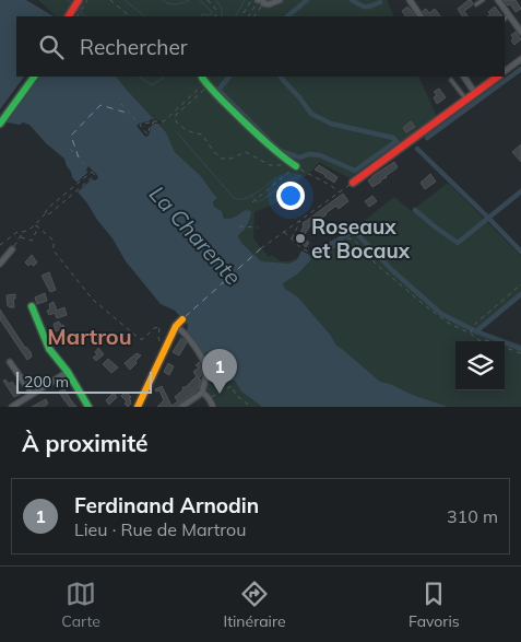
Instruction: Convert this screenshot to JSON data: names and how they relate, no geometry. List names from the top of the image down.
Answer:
{
  "districts": ["Martrou"],
  "water": ["La Charente"],
  "places": ["Roseaux et Bocaux"],
  "scale_bar": "200 m",
  "page": {
    "search": "Rechercher",
    "pins": "1",
    "scale": "200 m",
    "heading": "À proximité",
    "list": [
      {
        "mark": "1",
        "name": "Ferdinand Arnodin",
        "note": "Lieu · Rue de Martrou",
        "value": "310 m"
      }
    ],
    "nav": ["Carte", "Itinéraire", "Favoris"]
  }
}
